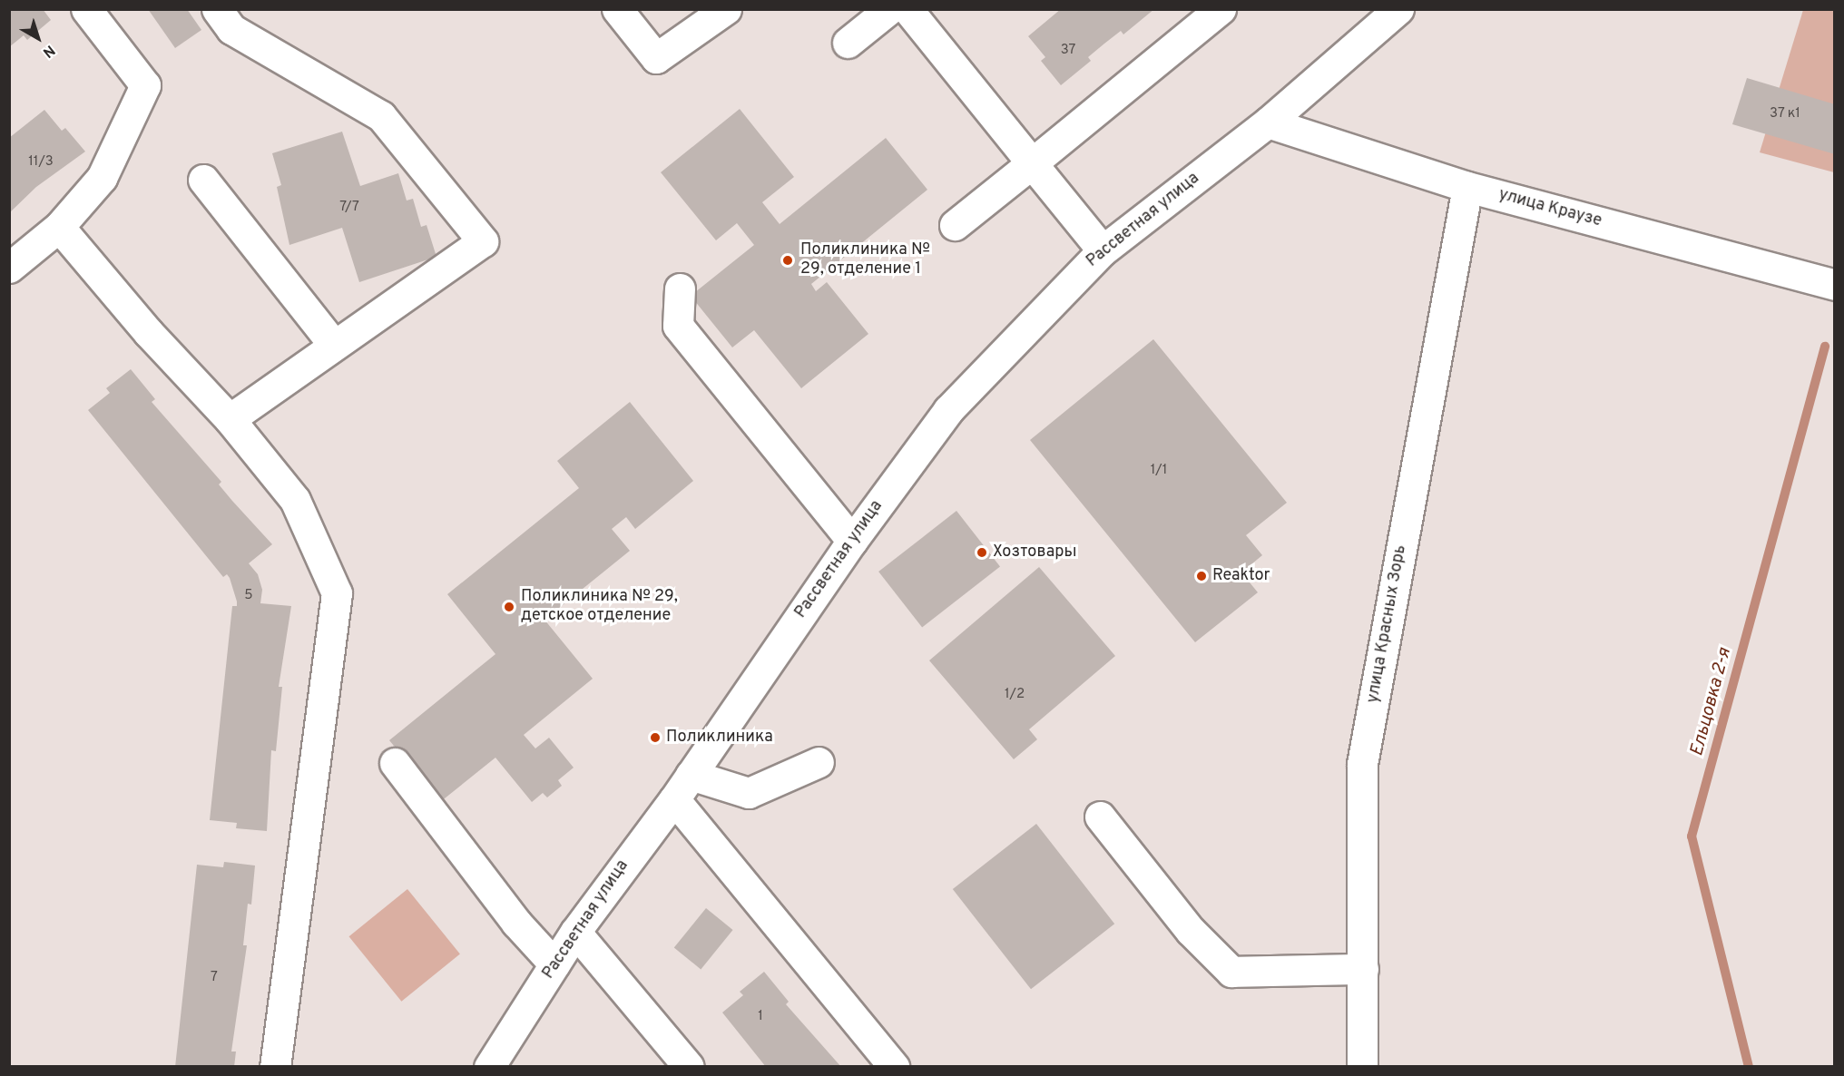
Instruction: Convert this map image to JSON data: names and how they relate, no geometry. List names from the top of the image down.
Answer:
{
  "streets": {
    "main road": ["улица Краузе", "Рассветная улица", "улица Красных Зорь"]
  },
  "crossings": [
    ["улица Краузе", "Рассветная улица"],
    ["улица Краузе", "улица Красных Зорь"]
  ],
  "water": ["Ельцовка 2-я"],
  "places": [
    "Поликлиника № 29, отделение 1",
    "Хозтовары",
    "Reaktor",
    "Поликлиника № 29, детское отделение",
    "Поликлиника"
  ],
  "house_numbers": [
    "37",
    "37 к1",
    "11/3",
    "7/7",
    "1/1",
    "5",
    "1/2",
    "7",
    "1"
  ],
  "north": "bottom right"
}
